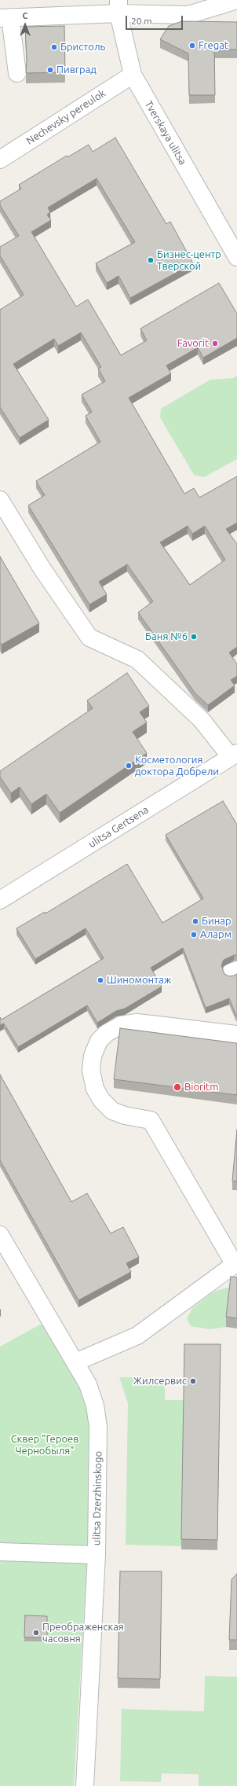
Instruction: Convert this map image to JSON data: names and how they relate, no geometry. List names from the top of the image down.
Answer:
{
  "streets": {
    "street": [
      "Nechevsky pereulok",
      "Tverskaya ulitsa",
      "ulitsa Gertsena",
      "ulitsa Dzerzhinskogo"
    ]
  },
  "crossings": [
    ["Nechevsky pereulok", "Tverskaya ulitsa"]
  ],
  "parks": ["Сквер \"Героев Чернобыля\""],
  "places": [
    "Fregat",
    "Бристоль",
    "Пивград",
    "Бизнес-центр Тверской",
    "Favorit",
    "Баня №6",
    "Косметология доктора Добрели",
    "Бинар",
    "Аларм",
    "Шиномонтаж",
    "Bioritm",
    "Жилсервис",
    "Преображенская часовня"
  ],
  "scale_bar": "20 m",
  "north": "top"
}
